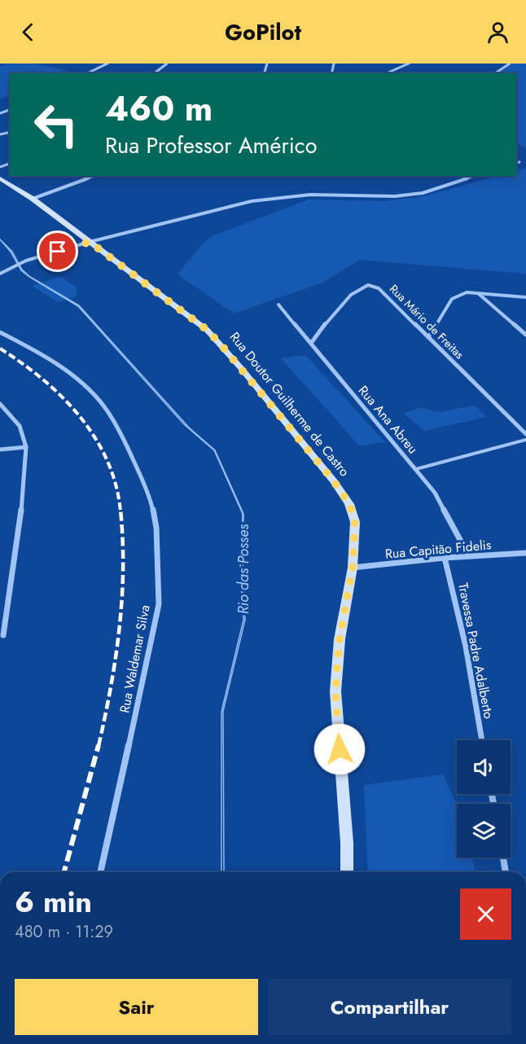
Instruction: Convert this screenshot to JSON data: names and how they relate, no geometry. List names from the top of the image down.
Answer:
{
  "streets": {
    "main road": ["Rua Doutor Guilherme de Castro"],
    "street": [
      "Rua Mário de Freitas",
      "Rua Ana Abreu",
      "Rua Capitão Fidelis",
      "Travessa Padre Adalberto",
      "Rua Waldemar Silva"
    ]
  },
  "crossings": [
    ["Rua Mário de Freitas", "Rua Ana Abreu"],
    ["Rua Doutor Guilherme de Castro", "Rua Capitão Fidelis"],
    ["Rua Ana Abreu", "Rua Capitão Fidelis"],
    ["Rua Capitão Fidelis", "Travessa Padre Adalberto"]
  ],
  "water": ["Rio das Posses"],
  "page": {
    "header": "GoPilot",
    "turn": ["460 m", "Rua Professor Américo"],
    "heading": ["6 min", "480 m · 11:29"],
    "buttons": ["Sair", "Compartilhar"]
  }
}
